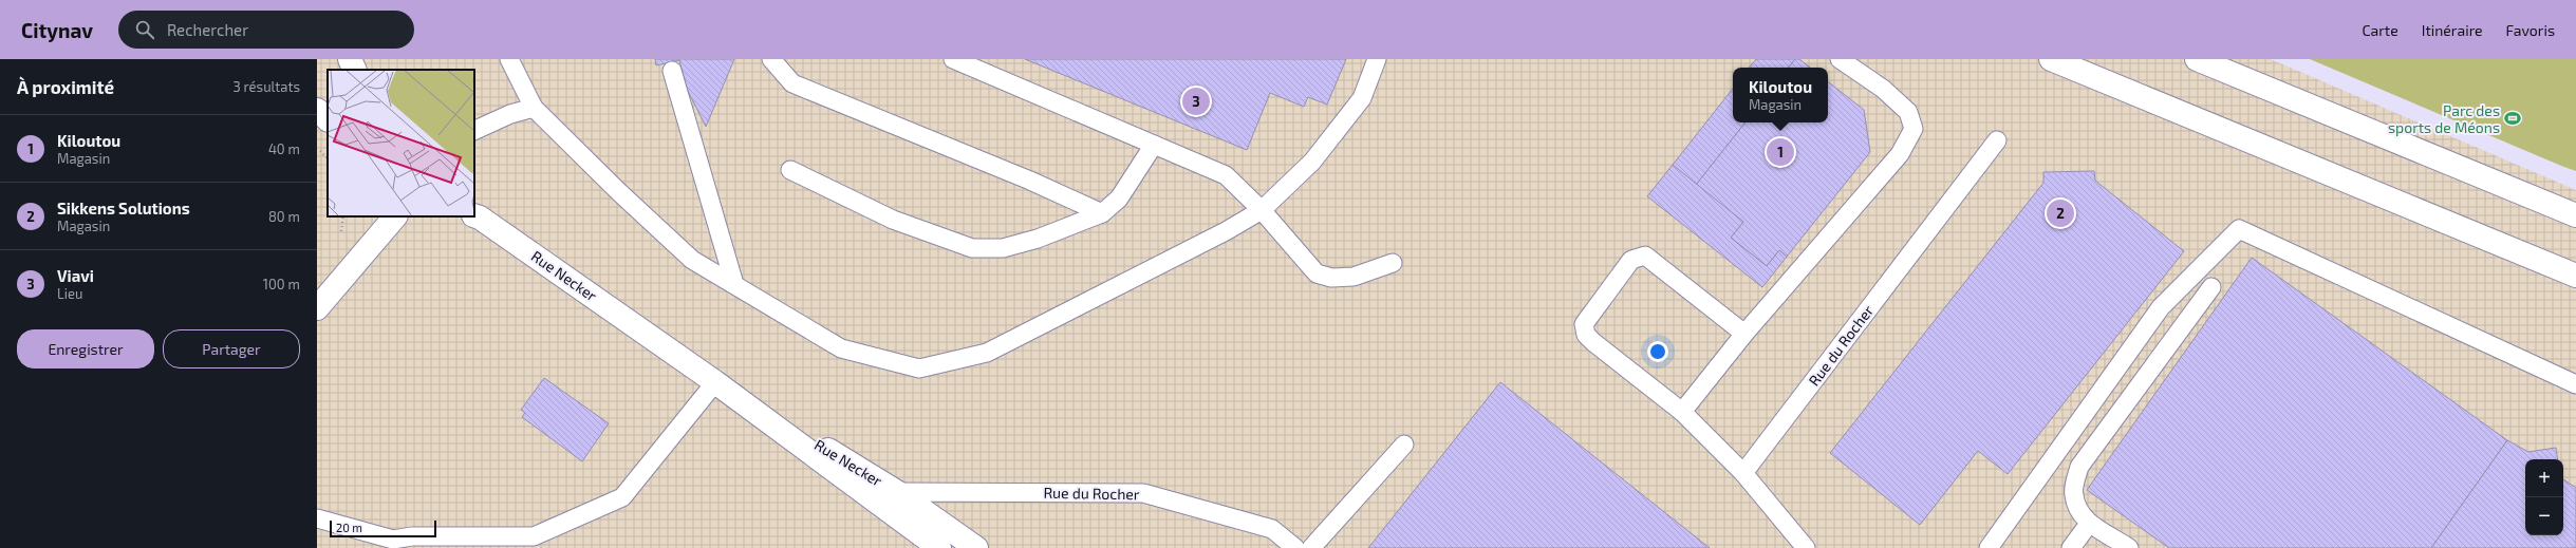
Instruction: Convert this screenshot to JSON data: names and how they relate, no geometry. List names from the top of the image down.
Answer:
{
  "streets": {
    "main road": ["Rue Necker"],
    "lane": ["Rue du Rocher"]
  },
  "crossings": [
    ["Rue Necker", "Rue du Rocher"]
  ],
  "places": {
    "sports": ["Parc des sports de Méons"]
  },
  "scale_bar": "20 m",
  "page": {
    "header": "Citynav",
    "search": "Rechercher",
    "nav": ["Carte", "Itinéraire", "Favoris"],
    "heading": ["À proximité", "3 résultats"],
    "popup": ["Kiloutou", "Magasin"],
    "pins": ["3", "1", "2"],
    "list": [
      {
        "mark": "1",
        "name": "Kiloutou",
        "note": "Magasin",
        "value": "40 m"
      },
      {
        "mark": "2",
        "name": "Sikkens Solutions",
        "note": "Magasin",
        "value": "80 m"
      },
      {
        "mark": "3",
        "name": "Viavi",
        "note": "Lieu",
        "value": "100 m"
      }
    ],
    "buttons": ["Enregistrer", "Partager"],
    "map_buttons": ["+", "−"],
    "scale": "20 m"
  }
}
